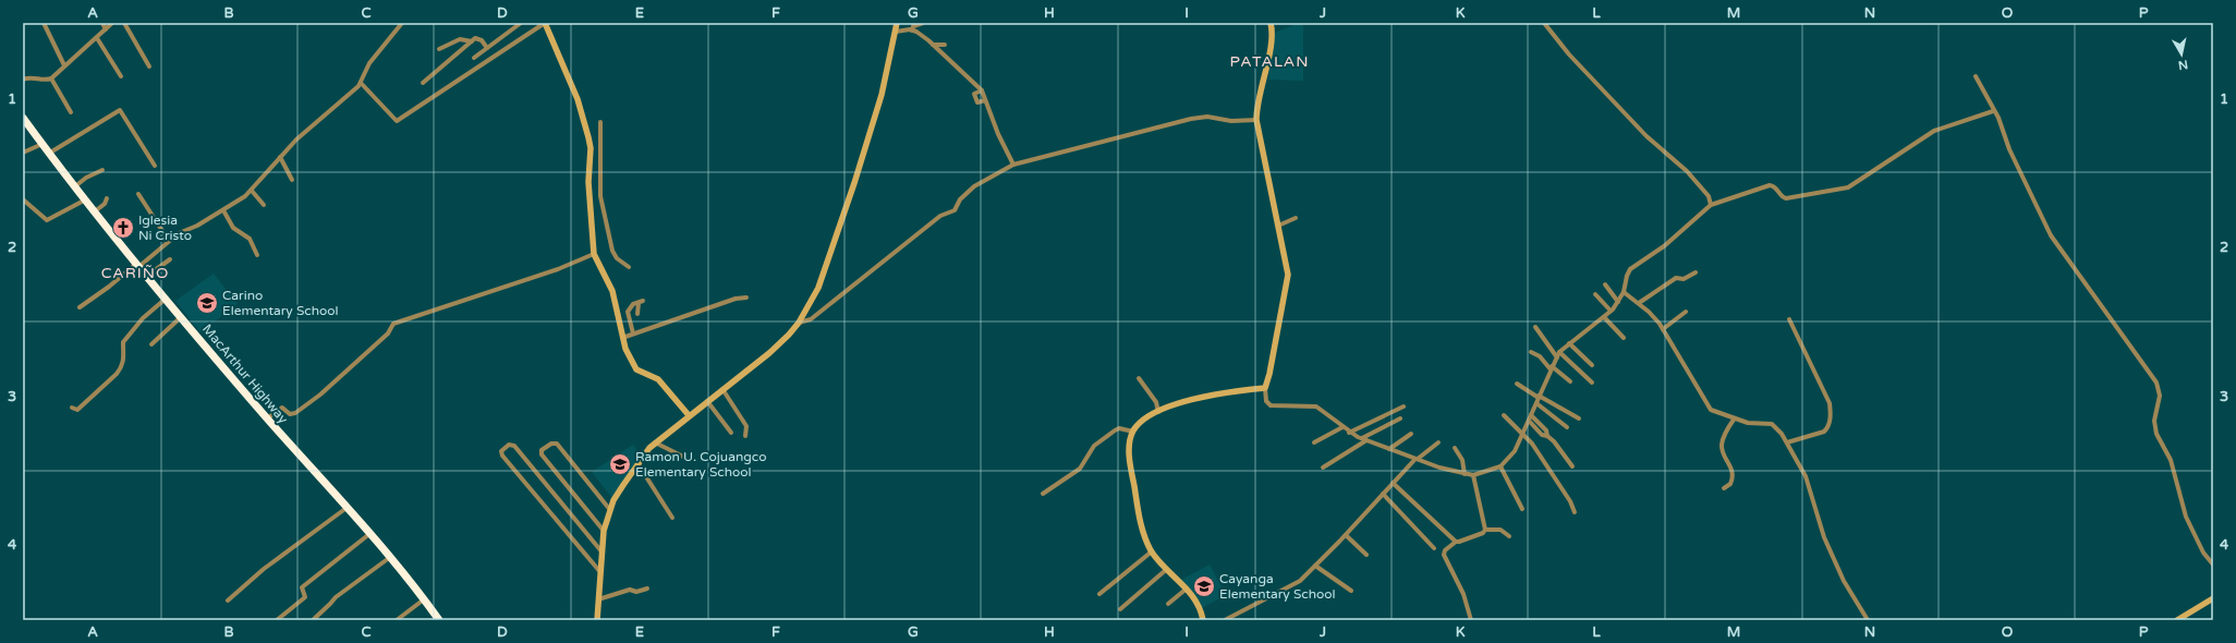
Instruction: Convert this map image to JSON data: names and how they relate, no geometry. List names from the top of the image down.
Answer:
{
  "streets": {
    "highway": ["MacArthur Highway"]
  },
  "districts": ["PATALAN", "CARIÑO"],
  "places": {
    "church": ["Iglesia Ni Cristo"],
    "school or university": ["Carino Elementary School", "Ramon U. Cojuangco Elementary School", "Cayanga Elementary School"]
  },
  "north": "bottom",
  "grid": {
    "columns": [
      "A",
      "B",
      "C",
      "D",
      "E",
      "F",
      "G",
      "H",
      "I",
      "J",
      "K",
      "L",
      "M",
      "N",
      "O",
      "P"
    ],
    "rows": [
      "1",
      "2",
      "3",
      "4"
    ]
  }
}
